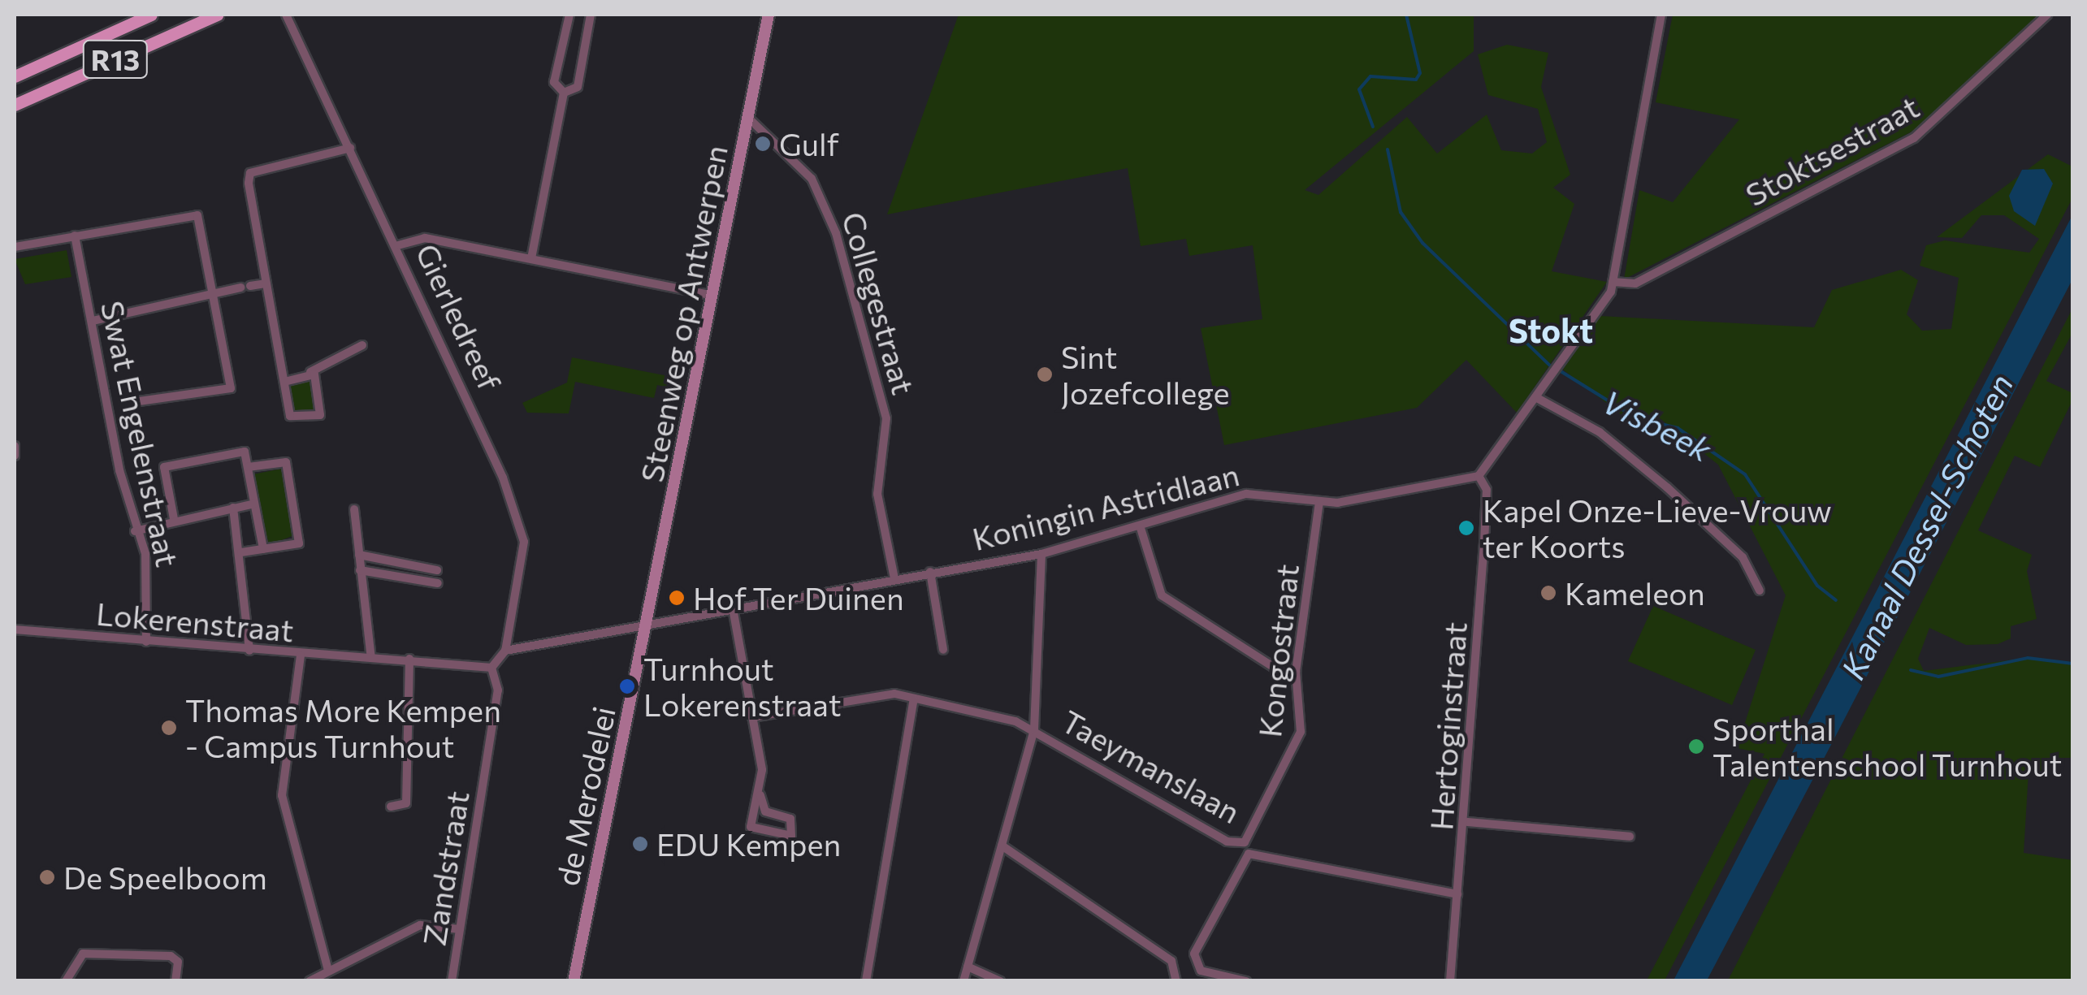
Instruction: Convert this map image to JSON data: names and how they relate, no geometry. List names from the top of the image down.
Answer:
{
  "streets": {
    "main road": ["R13"],
    "street": [
      "Stoktsestraat",
      "Collegestraat",
      "Steenweg op Antwerpen",
      "Gierledreef",
      "Swat Engelenstraat",
      "Koningin Astridlaan",
      "Lokerenstraat",
      "Kongostraat",
      "Hertoginstraat",
      "Taeymanslaan",
      "de Merodelei",
      "Zandstraat"
    ]
  },
  "crossings": [
    ["Collegestraat", "Steenweg op Antwerpen"],
    ["Collegestraat", "Koningin Astridlaan"],
    ["Steenweg op Antwerpen", "Koningin Astridlaan"],
    ["Steenweg op Antwerpen", "de Merodelei"],
    ["Swat Engelenstraat", "Lokerenstraat"],
    ["Koningin Astridlaan", "Kongostraat"],
    ["Koningin Astridlaan", "Hertoginstraat"],
    ["Koningin Astridlaan", "de Merodelei"],
    ["Lokerenstraat", "Zandstraat"],
    ["Kongostraat", "Taeymanslaan"],
    ["Hertoginstraat", "Taeymanslaan"]
  ],
  "districts": ["Stokt"],
  "water": ["Visbeek", "Kanaal Dessel-Schoten"],
  "places": [
    "Gulf",
    "Sint Jozefcollege",
    "Kapel Onze-Lieve-Vrouw ter Koorts",
    "Kameleon",
    "Hof Ter Duinen",
    "Turnhout Lokerenstraat",
    "Thomas More Kempen - Campus Turnhout",
    "Sporthal Talentenschool Turnhout",
    "EDU Kempen",
    "De Speelboom"
  ]
}
